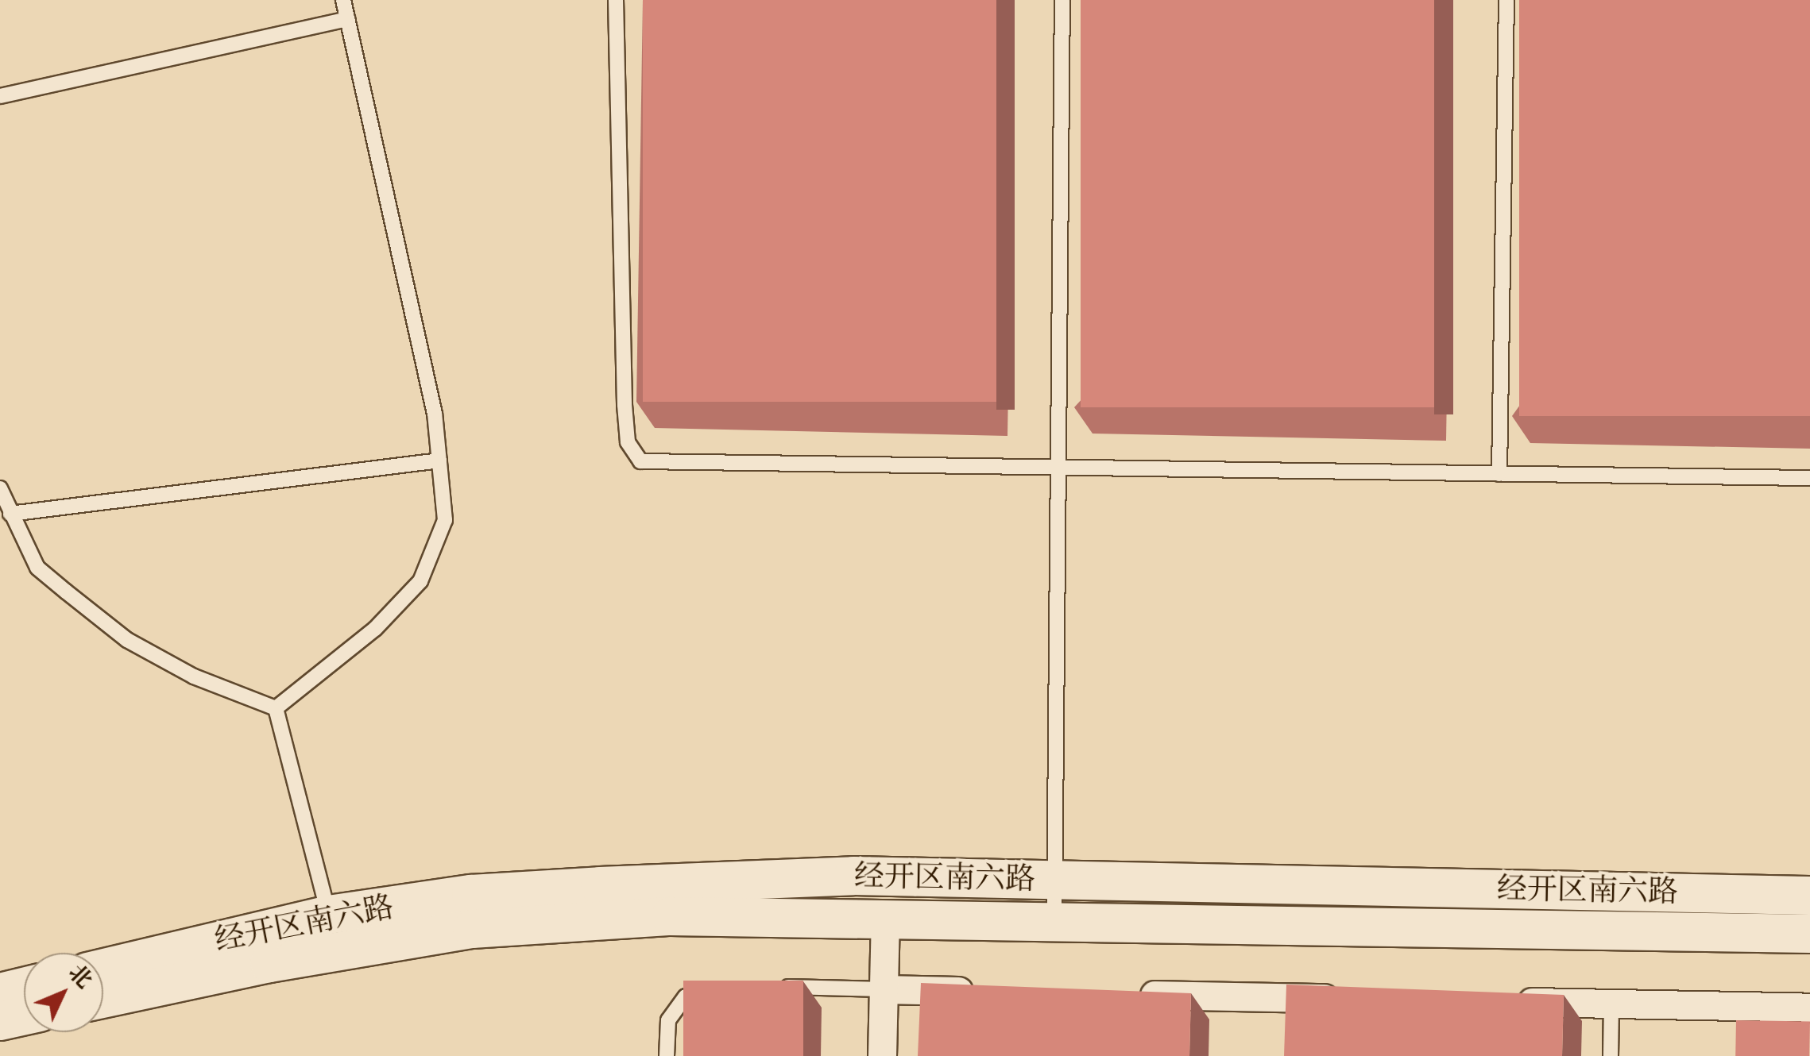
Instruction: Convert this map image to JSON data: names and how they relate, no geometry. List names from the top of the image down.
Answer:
{
  "streets": {
    "street": ["经开区南六路"]
  },
  "north": "top right"
}
